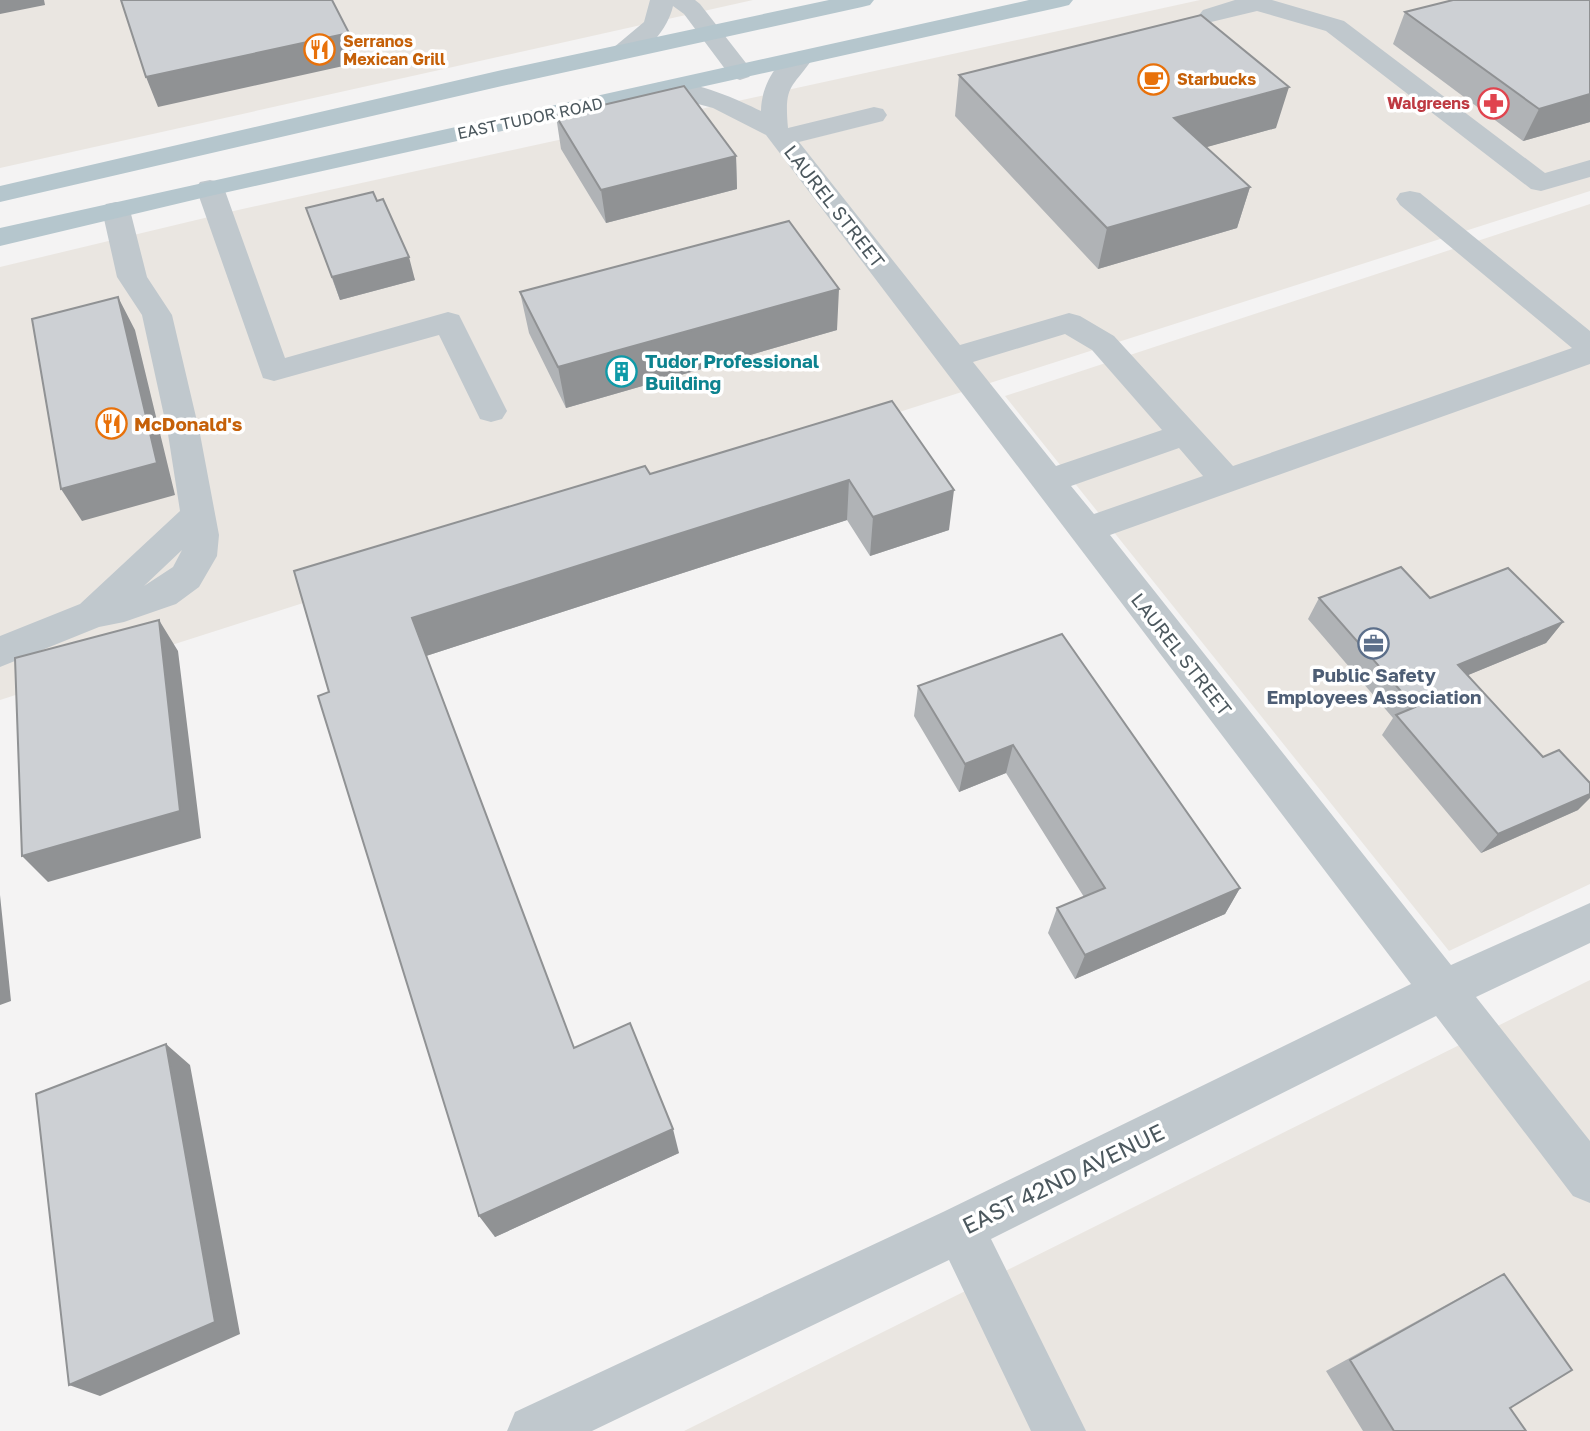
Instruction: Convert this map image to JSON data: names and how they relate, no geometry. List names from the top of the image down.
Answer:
{
  "streets": {
    "main road": ["EAST TUDOR ROAD"],
    "street": ["LAUREL STREET", "EAST 42ND AVENUE"]
  },
  "crossings": [
    ["EAST TUDOR ROAD", "LAUREL STREET"],
    ["LAUREL STREET", "EAST 42ND AVENUE"]
  ],
  "places": {
    "restaurant": ["Serranos Mexican Grill", "McDonald's"],
    "cafe": ["Starbucks"],
    "pharmacy": ["Walgreens"],
    "building": ["Tudor Professional Building"],
    "office": ["Public Safety Employees Association"]
  }
}
